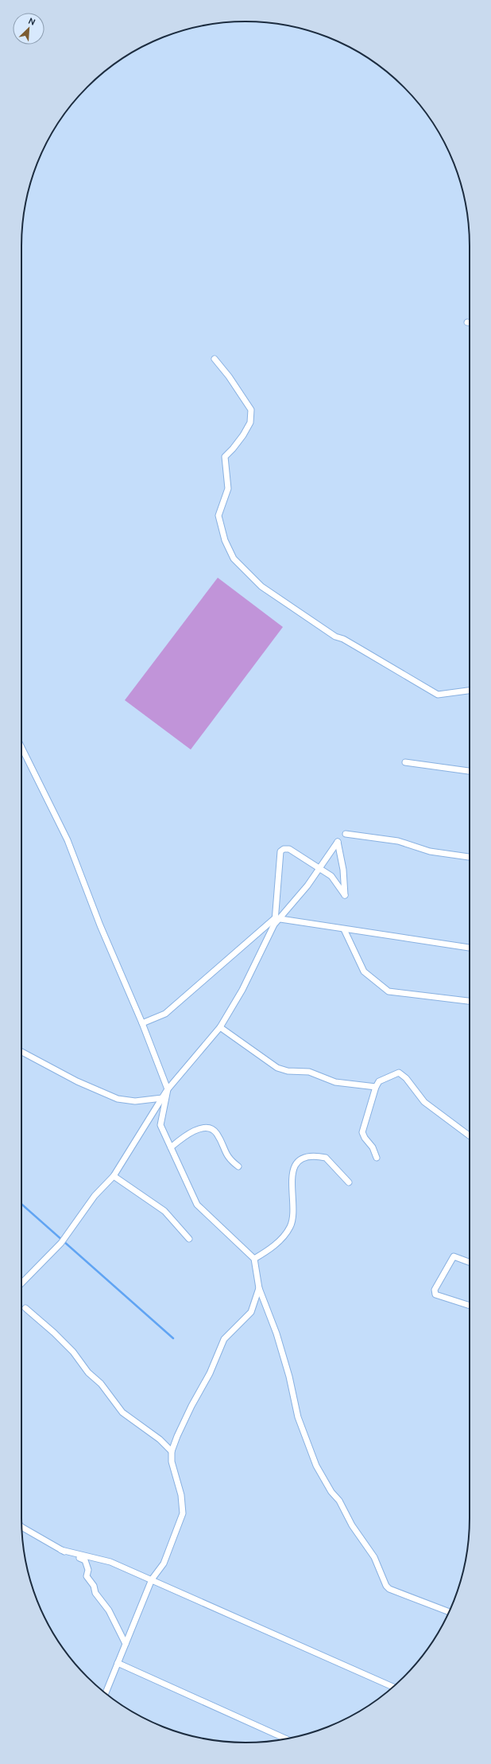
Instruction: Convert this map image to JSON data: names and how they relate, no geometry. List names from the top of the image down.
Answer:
{
  "north": "top right"
}
